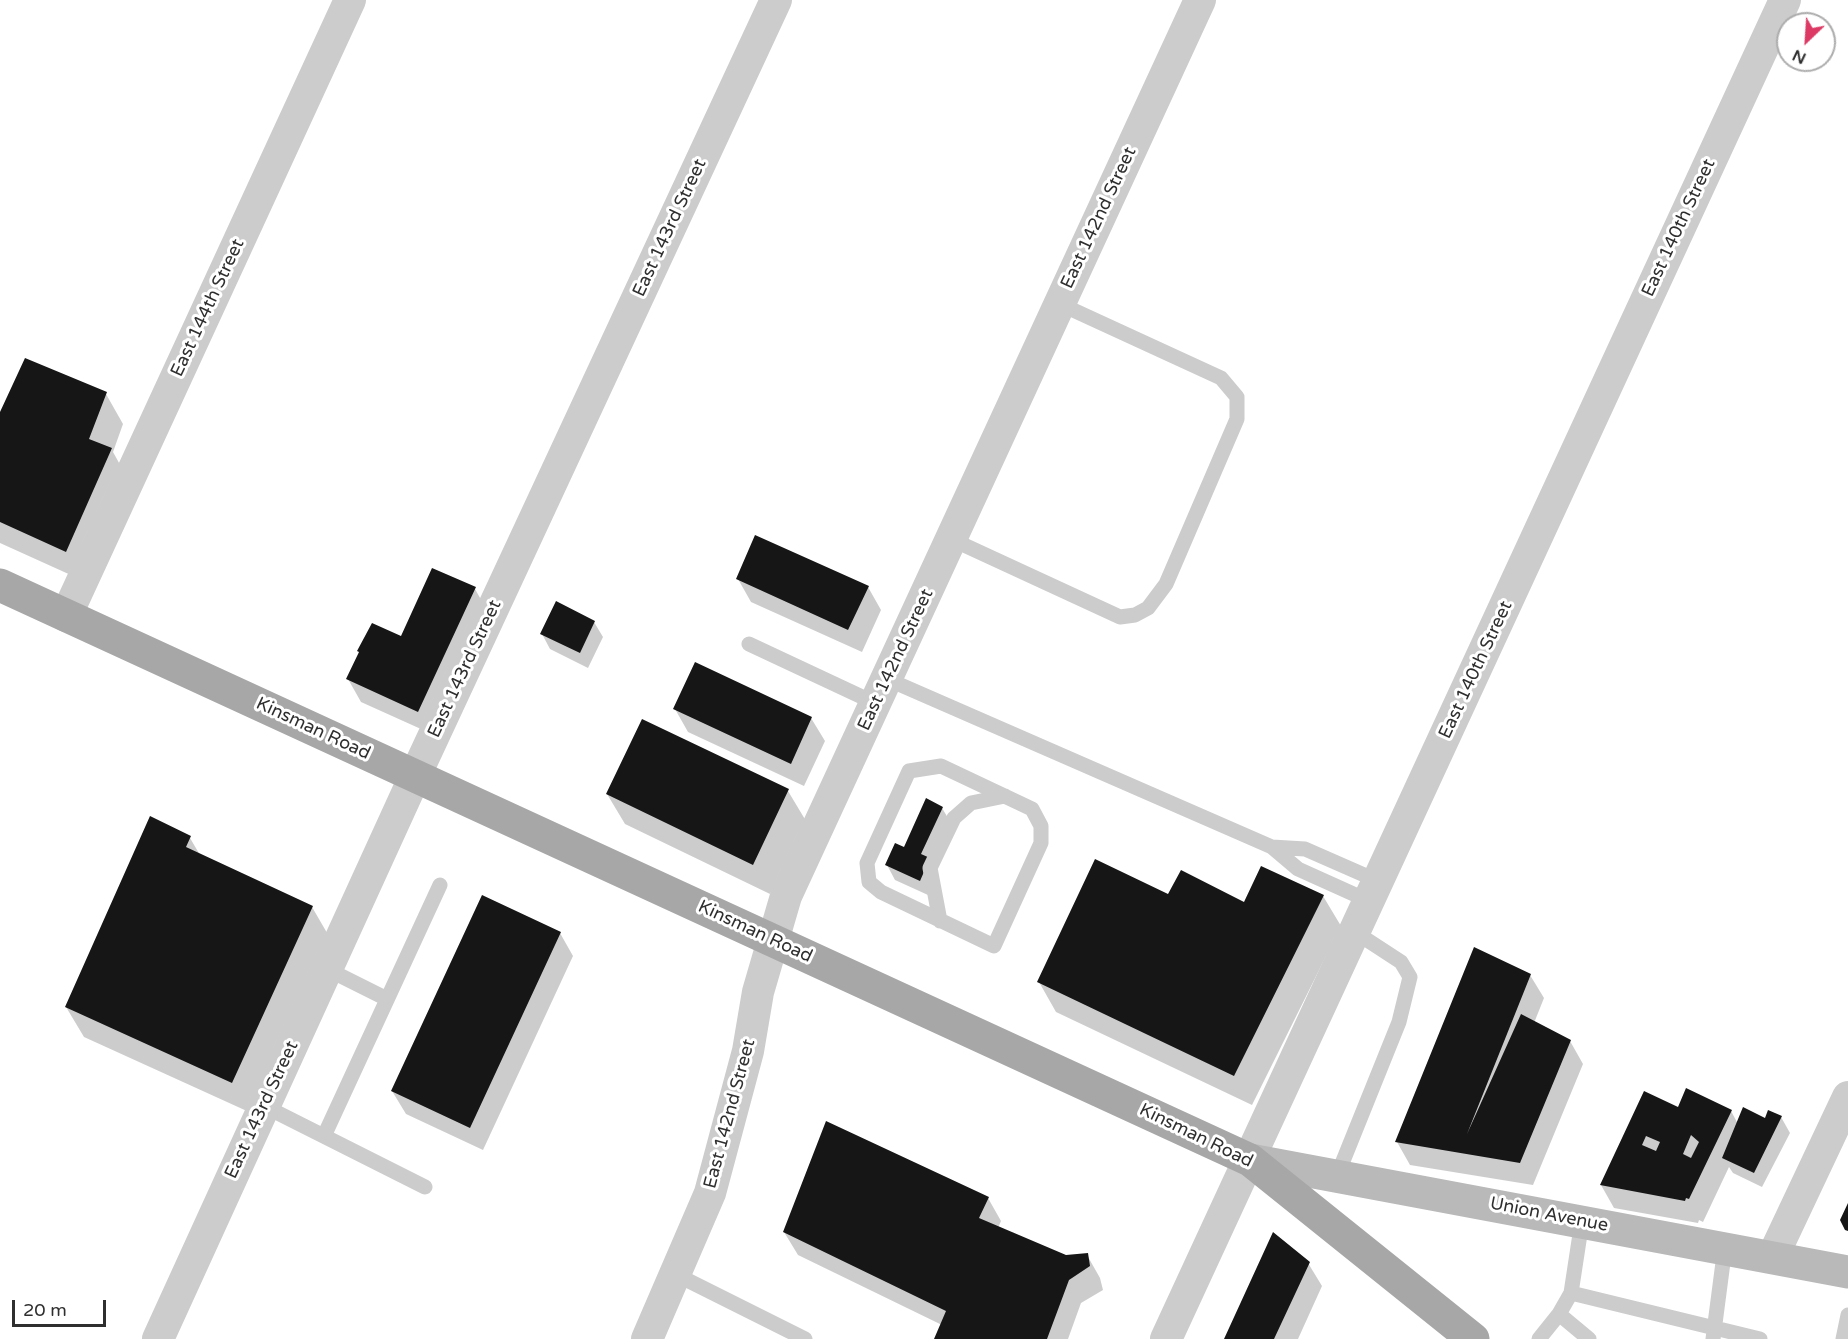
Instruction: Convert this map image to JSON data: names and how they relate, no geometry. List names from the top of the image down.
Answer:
{
  "streets": {
    "main road": ["Kinsman Road", "Union Avenue"],
    "street": [
      "East 142nd Street",
      "East 143rd Street",
      "East 140th Street",
      "East 144th Street"
    ]
  },
  "crossings": [
    ["East 142nd Street", "Kinsman Road"],
    ["East 143rd Street", "Kinsman Road"],
    ["East 140th Street", "Kinsman Road"],
    ["East 140th Street", "Union Avenue"],
    ["East 144th Street", "Kinsman Road"],
    ["Kinsman Road", "Union Avenue"]
  ],
  "scale_bar": "20 m",
  "north": "bottom left"
}
